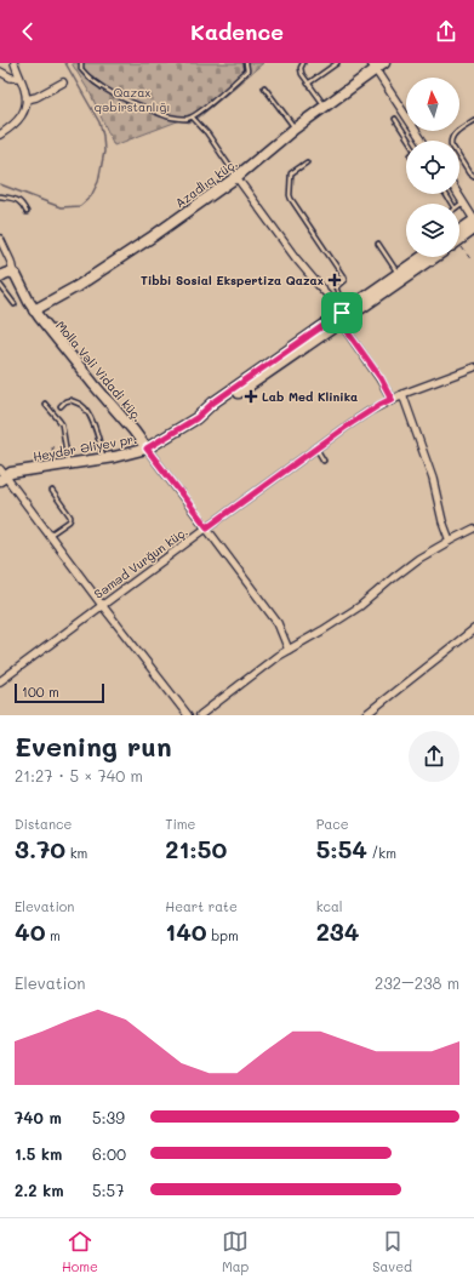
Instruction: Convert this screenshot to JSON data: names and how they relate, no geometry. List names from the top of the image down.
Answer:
{
  "streets": {
    "street": [
      "Azadlıq küç.",
      "Molla Vəli Vidadi küç.",
      "Heydər Əliyev pr.",
      "Səməd Vurğun küç."
    ]
  },
  "crossings": [
    ["Azadlıq küç.", "Molla Vəli Vidadi küç."],
    ["Molla Vəli Vidadi küç.", "Heydər Əliyev pr."],
    ["Molla Vəli Vidadi küç.", "Səməd Vurğun küç."]
  ],
  "parks": ["Qazax qəbirstanlığı"],
  "places": {
    "health": ["Tibbi Sosial Ekspertiza Qazax", "Lab Med Klinika"]
  },
  "scale_bar": "100 m",
  "north": "top",
  "page": {
    "header": "Kadence",
    "scale": "100 m",
    "heading": ["Evening run", "21:27 · 5 × 740 m"],
    "stats": [
      ["Distance", "3.70 km"],
      ["Time", "21:50"],
      ["Pace", "5:54 /km"],
      ["Elevation", "40 m"],
      ["Heart rate", "140 bpm"],
      ["kcal", "234"]
    ],
    "chart": ["Elevation", "232–238 m"],
    "list": [
      {
        "name": "740 m",
        "note": "5:39"
      },
      {
        "name": "1.5 km",
        "note": "6:00"
      },
      {
        "name": "2.2 km",
        "note": "5:57"
      }
    ],
    "tabs": ["Home", "Map", "Saved"]
  }
}
